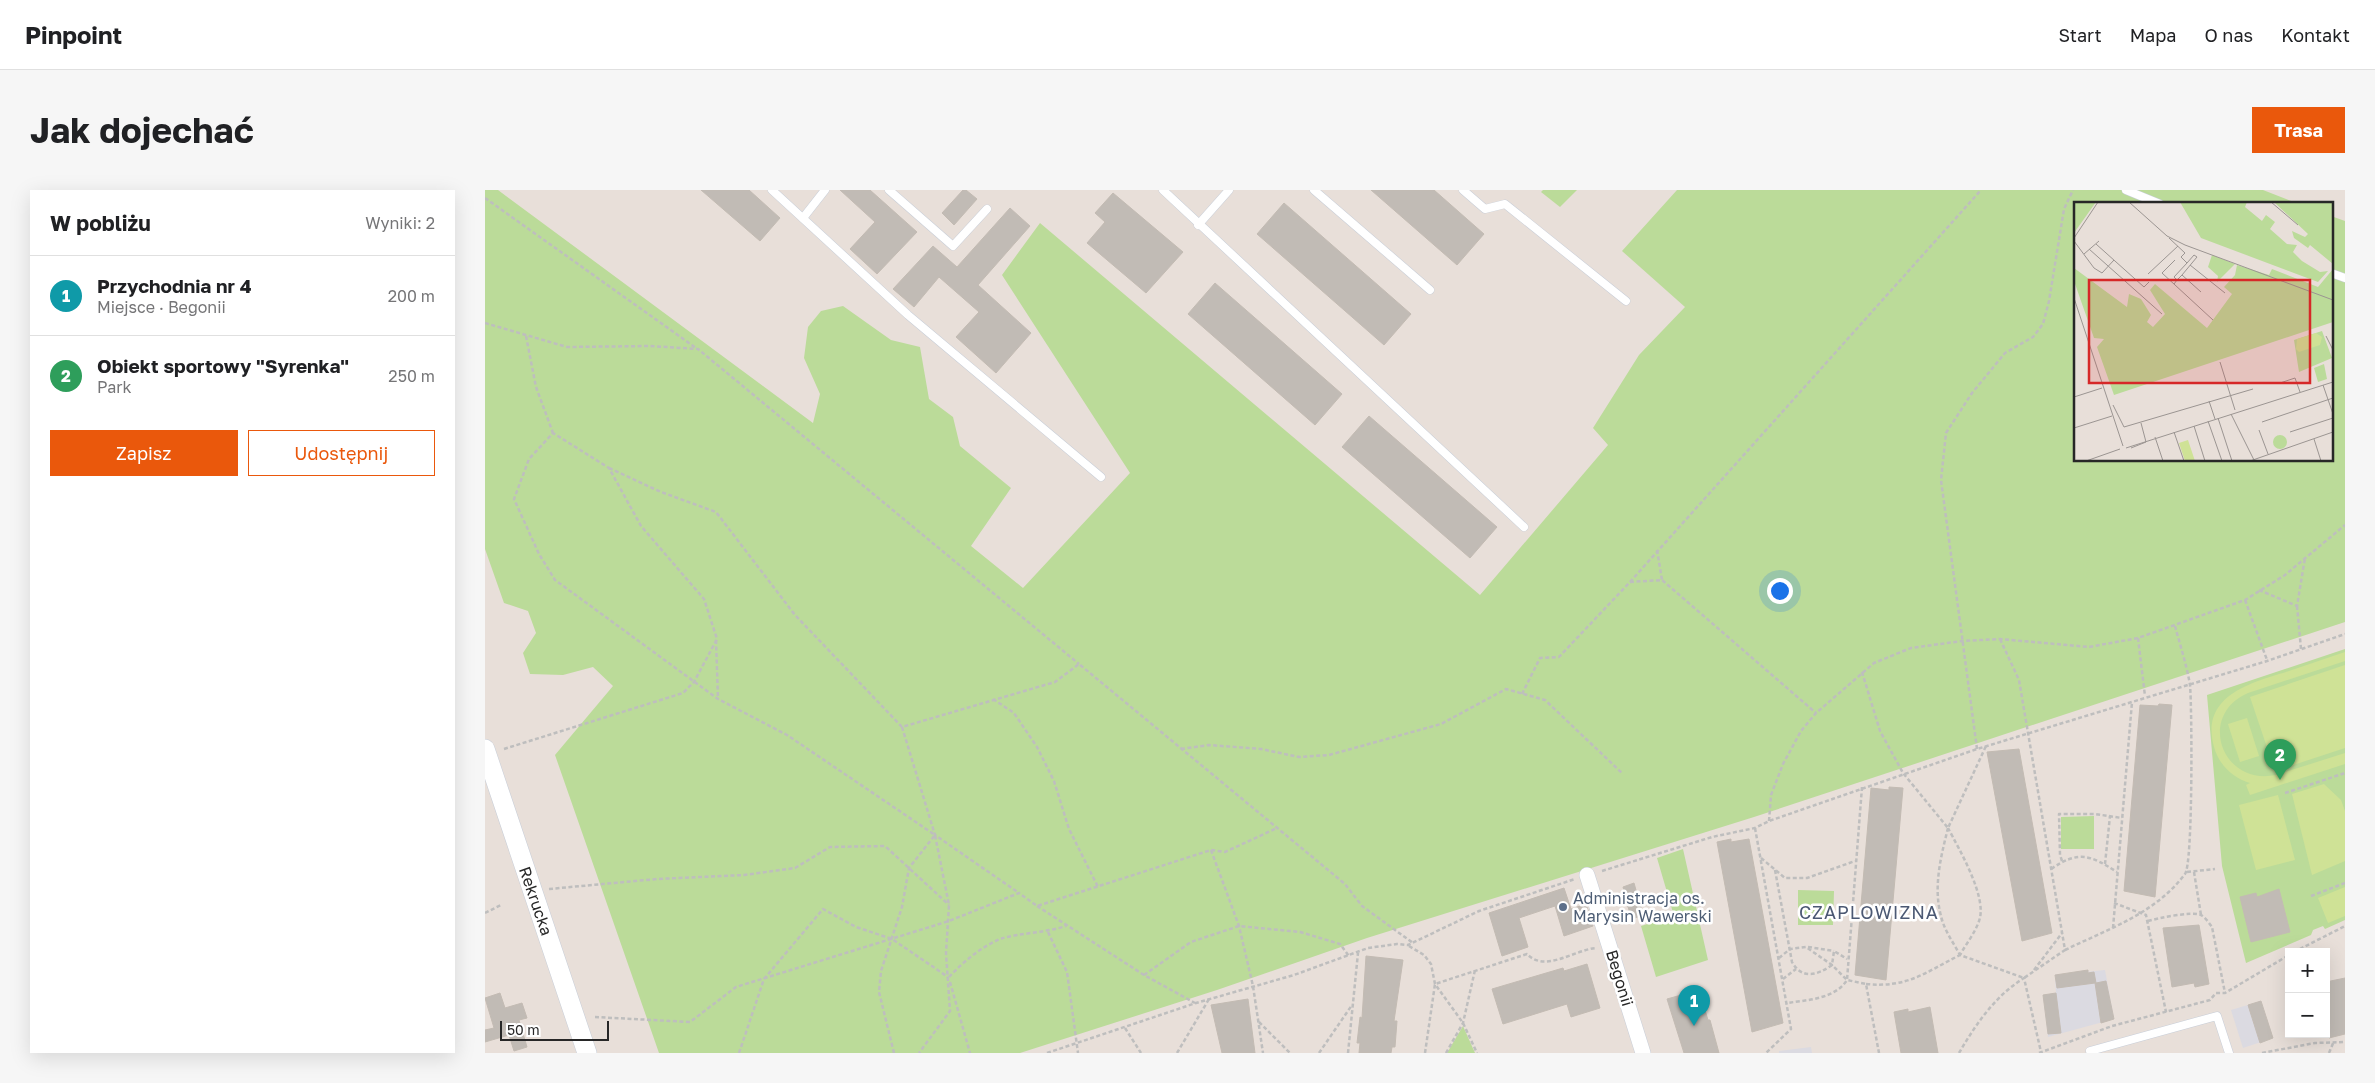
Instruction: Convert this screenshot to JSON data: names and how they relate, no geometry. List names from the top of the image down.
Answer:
{
  "streets": {
    "street": ["Rekrucka", "Begonii"]
  },
  "districts": ["CZAPLOWIZNA"],
  "places": ["Administracja os. Marysin Wawerski"],
  "scale_bar": "50 m",
  "page": {
    "header": "Pinpoint",
    "nav": [
      "Start",
      "Mapa",
      "O nas",
      "Kontakt"
    ],
    "buttons": [
      "Trasa",
      ["Zapisz", "Udostępnij"]
    ],
    "title": "Jak dojechać",
    "heading": ["W pobliżu", "Wyniki: 2"],
    "list": [
      {
        "mark": "1",
        "name": "Przychodnia nr 4",
        "note": "Miejsce · Begonii",
        "value": "200 m"
      },
      {
        "mark": "2",
        "name": "Obiekt sportowy \"Syrenka\"",
        "note": "Park",
        "value": "250 m"
      }
    ],
    "pins": ["2", "1"],
    "map_buttons": ["+", "−"],
    "scale": "50 m"
  }
}
